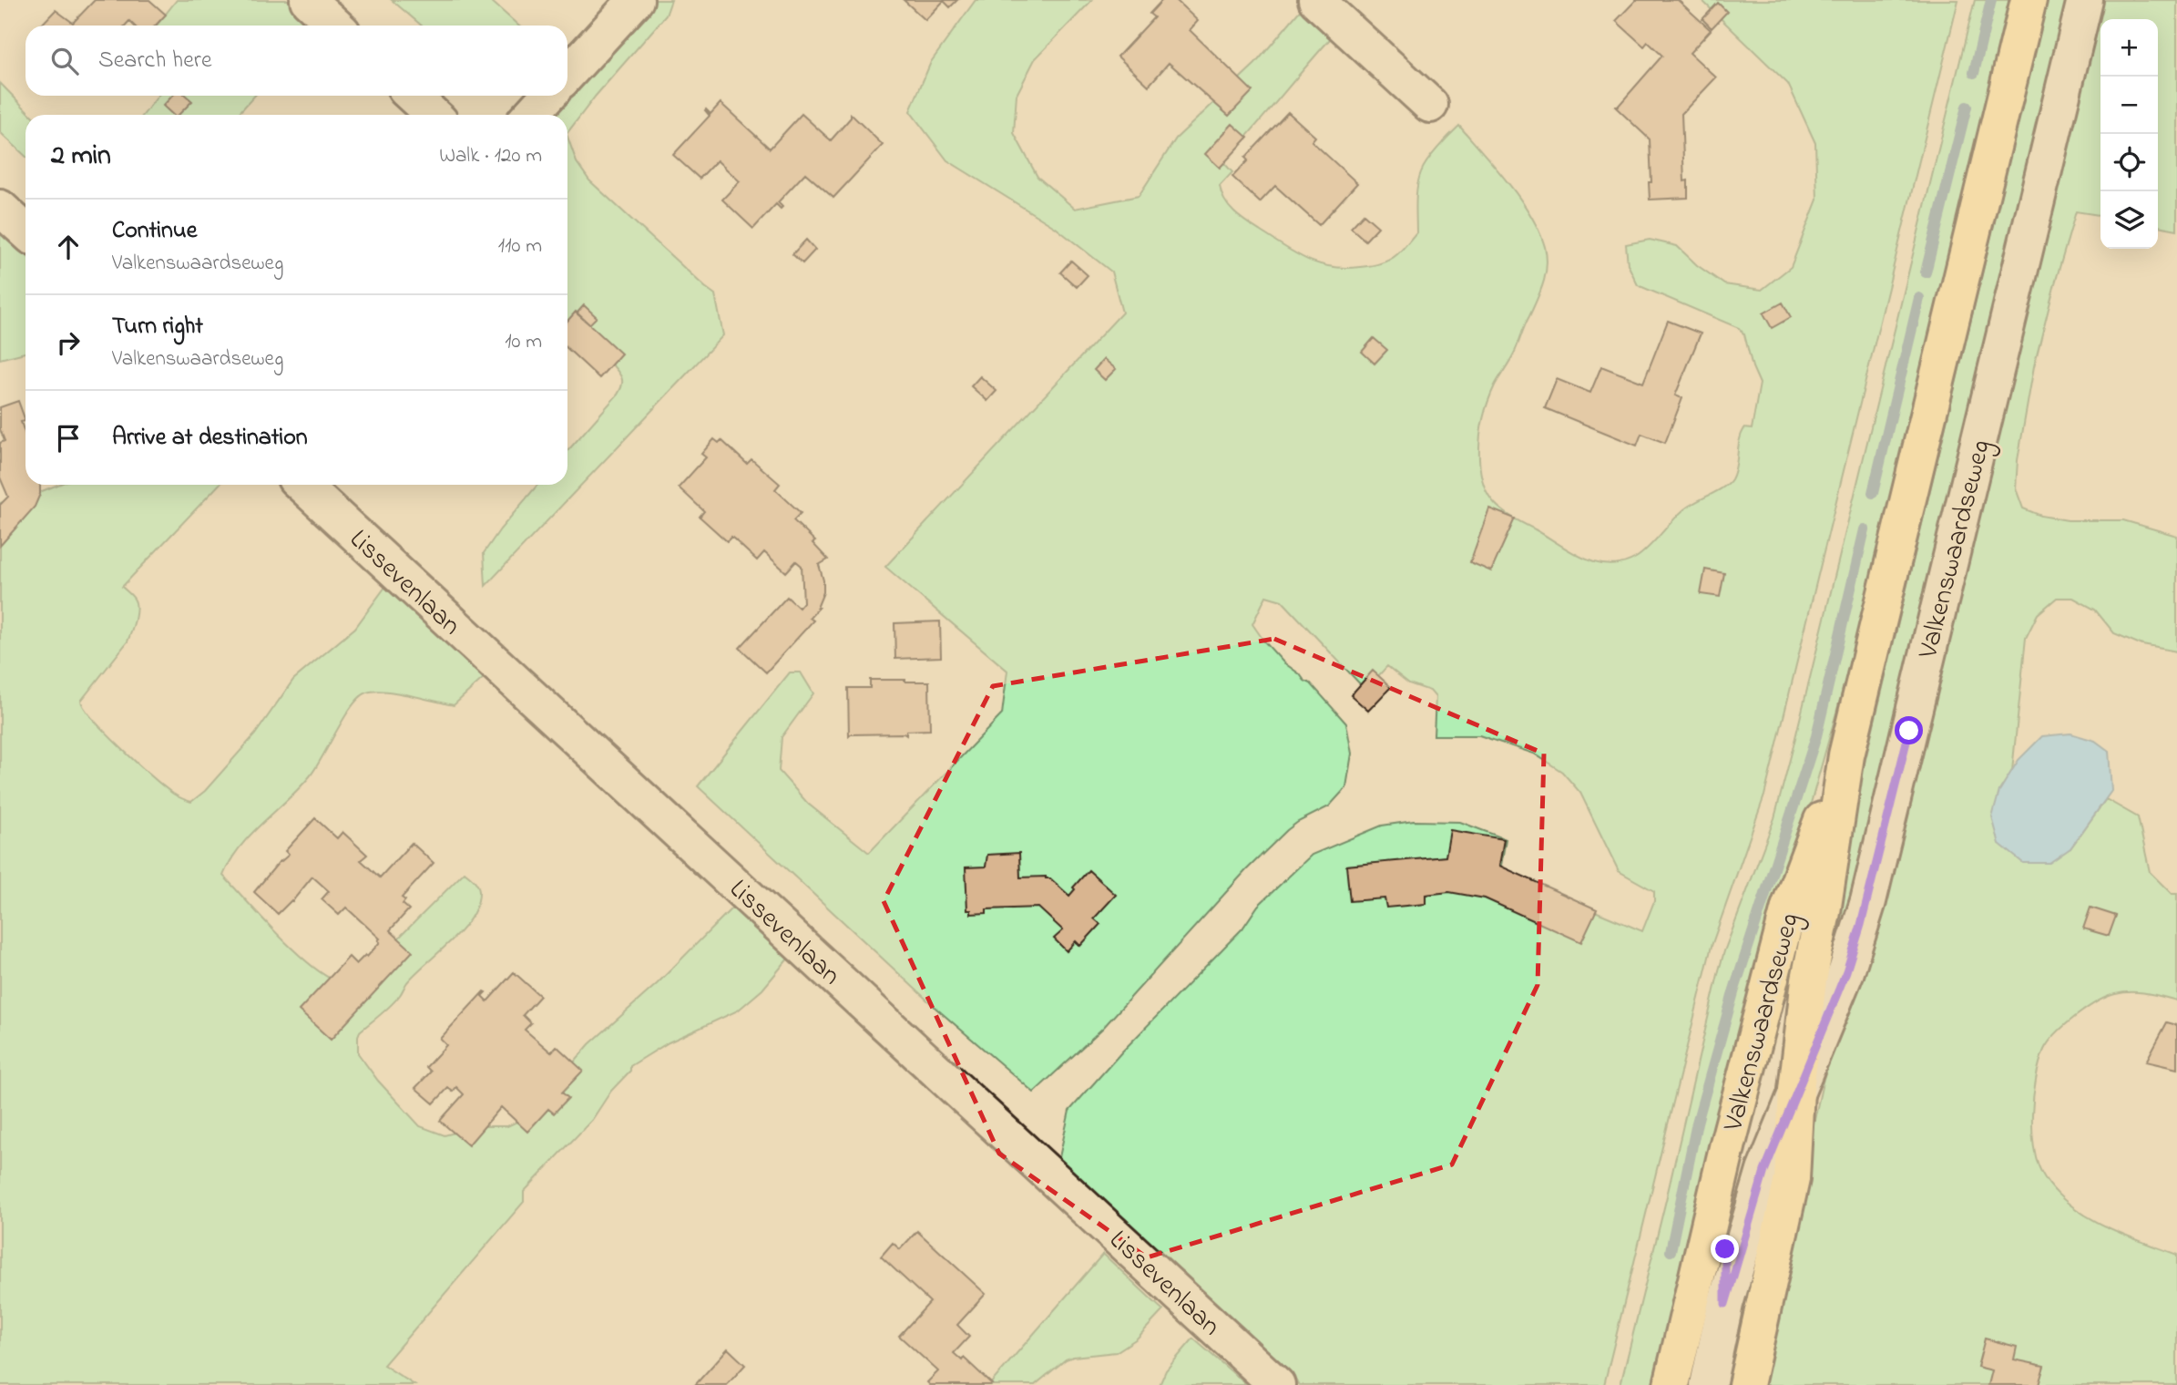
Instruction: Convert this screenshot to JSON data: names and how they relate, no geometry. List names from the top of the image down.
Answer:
{
  "streets": {
    "main road": ["Valkenswaardseweg"],
    "street": ["Lissevenlaan"]
  },
  "page": {
    "map_buttons": ["+", "−"],
    "search": "Search here",
    "heading": ["2 min", "Walk · 120 m"],
    "list": [
      ["Continue", "Valkenswaardseweg", "110 m"],
      ["Turn right", "Valkenswaardseweg", "10 m"],
      "Arrive at destination"
    ]
  }
}
